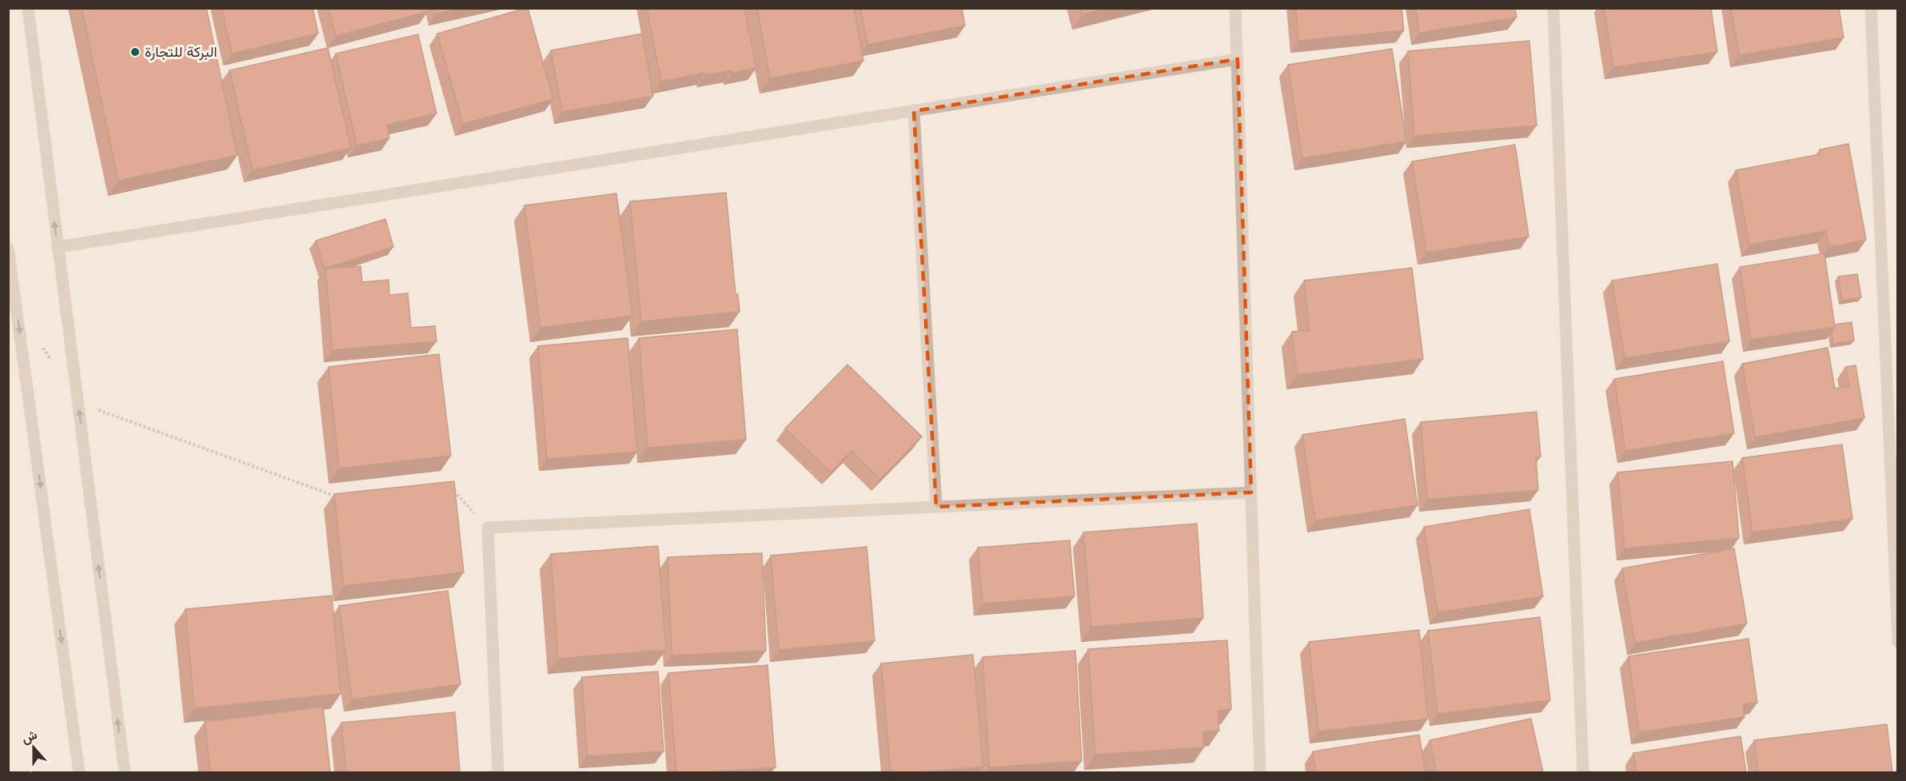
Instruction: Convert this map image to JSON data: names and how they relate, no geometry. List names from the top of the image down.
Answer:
{
  "places": ["البركة للتجارة"],
  "north": "top"
}
